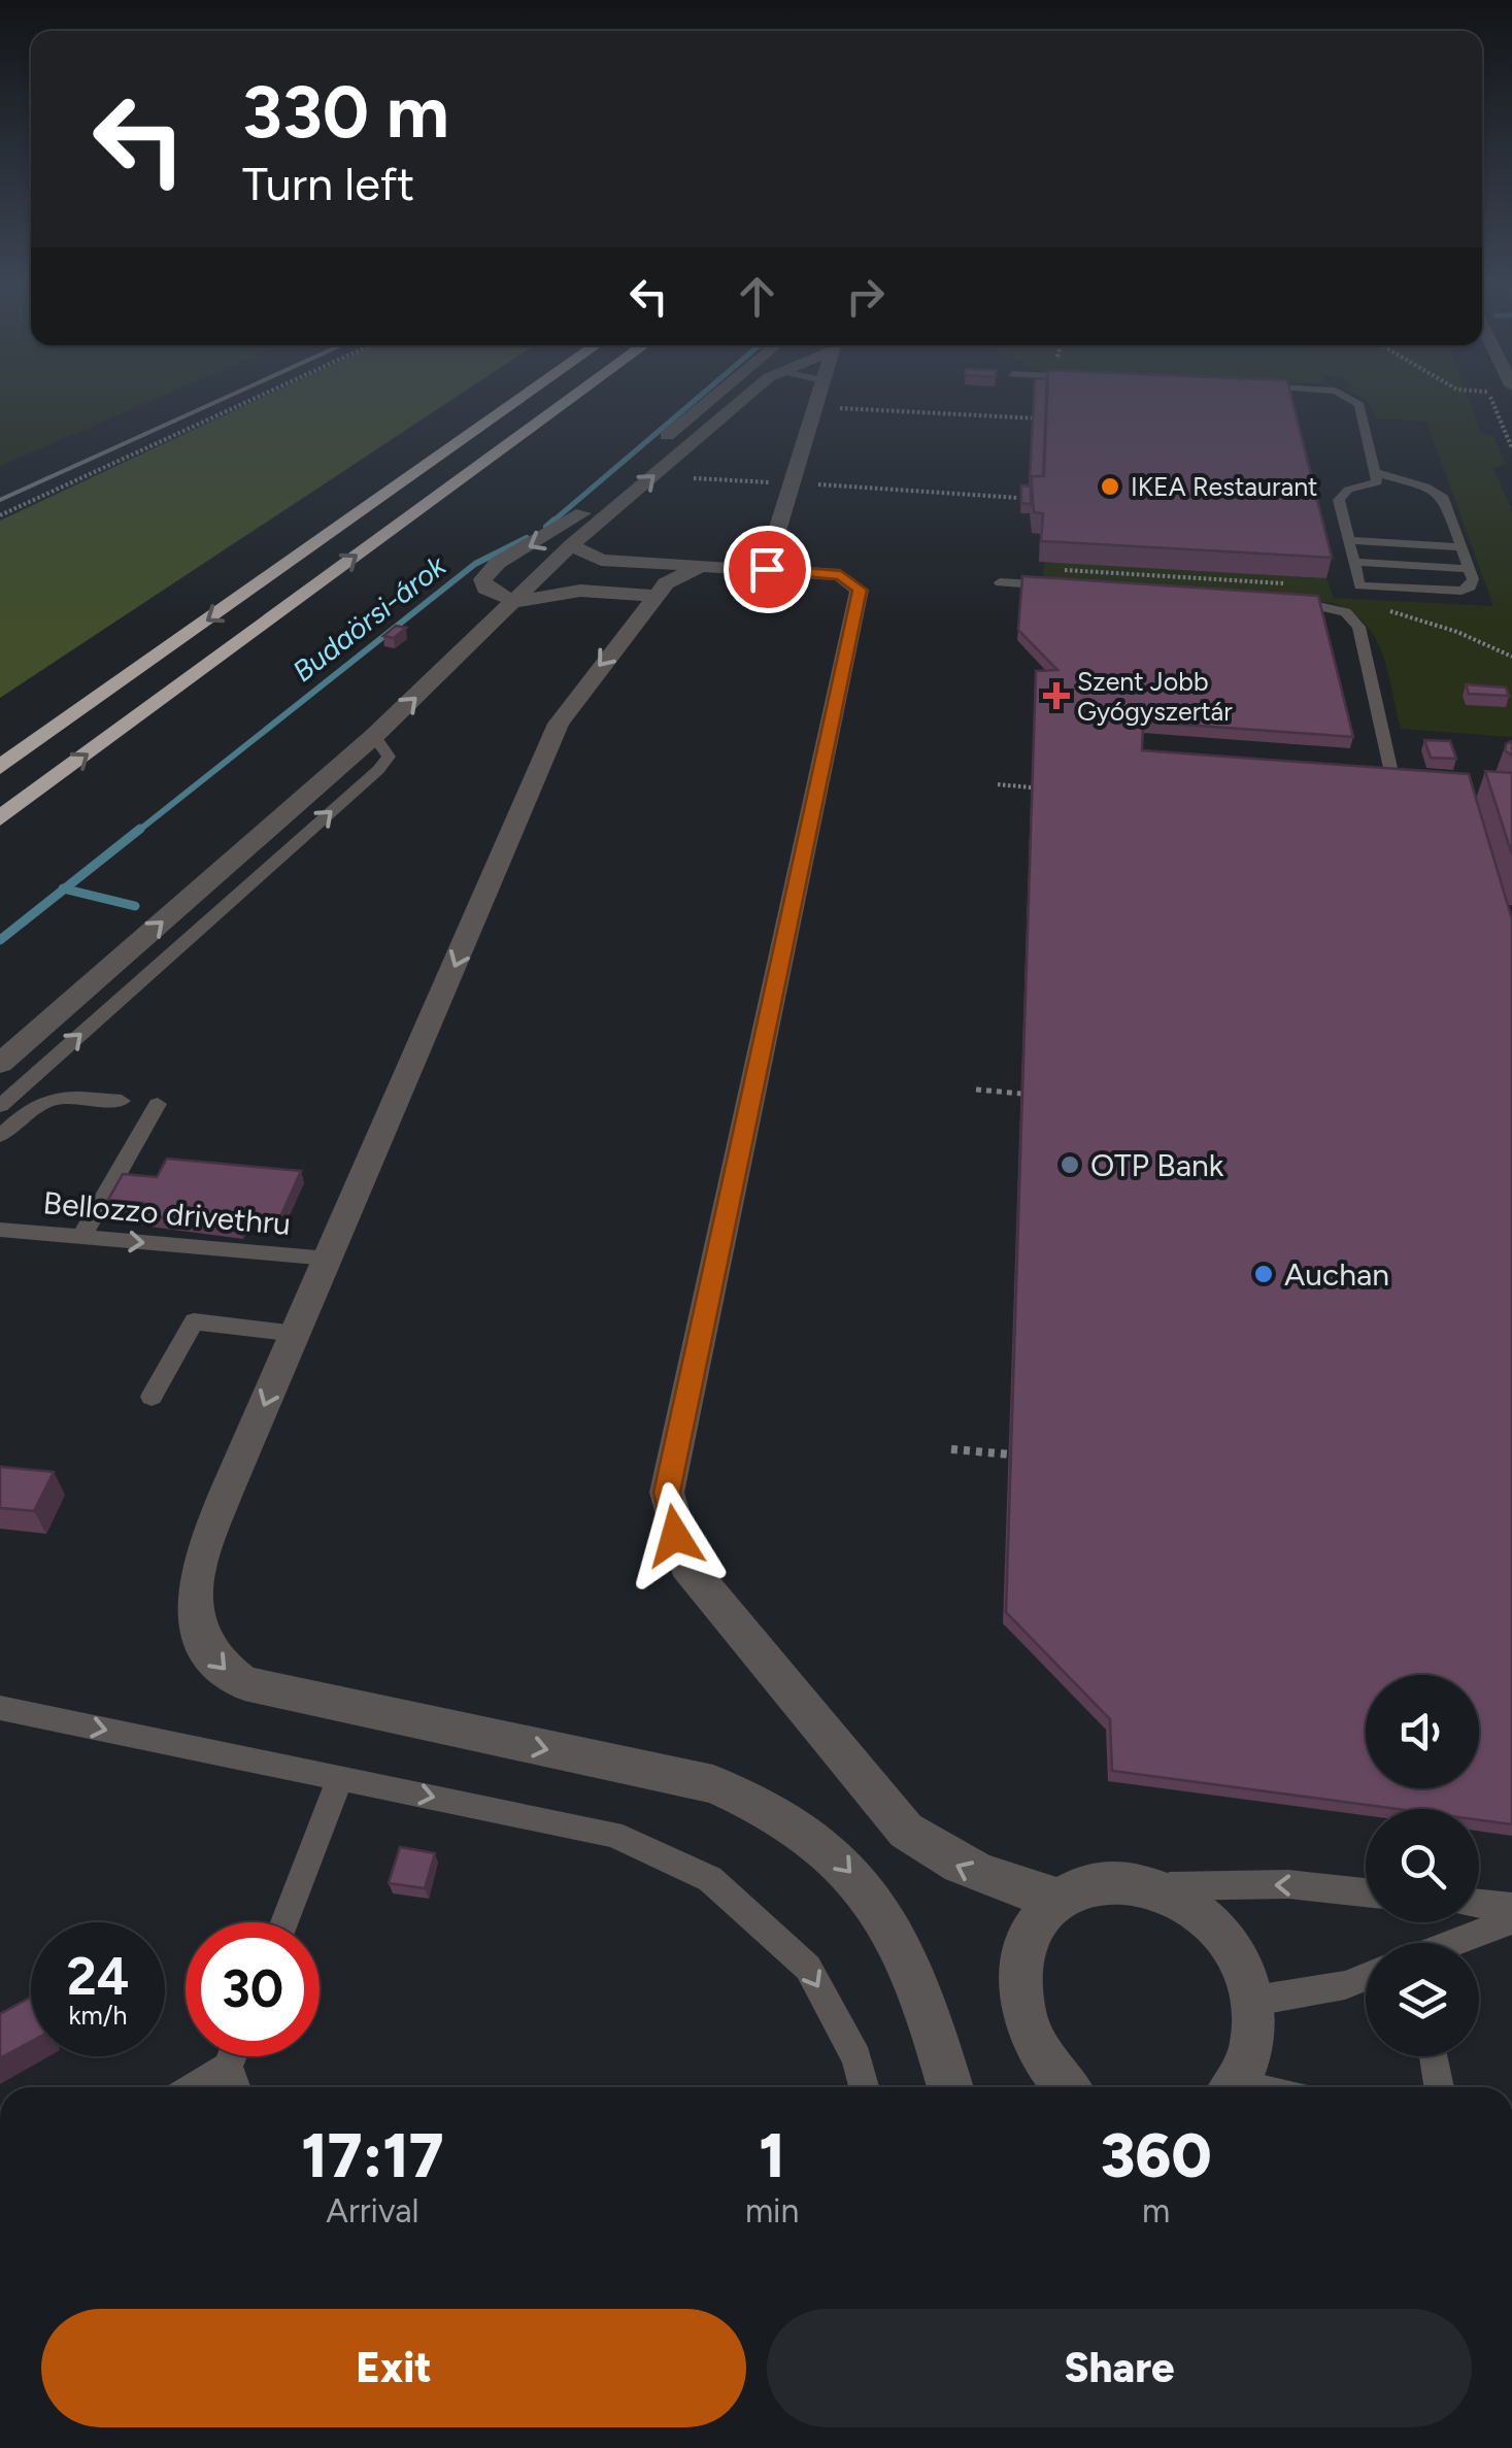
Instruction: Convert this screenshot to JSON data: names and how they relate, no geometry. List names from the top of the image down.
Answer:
{
  "streets": {
    "lane": ["Bellozzo drivethru"]
  },
  "one_way": ["Bellozzo drivethru"],
  "water": ["Budaörsi-árok"],
  "places": {
    "other": ["IKEA Restaurant", "OTP Bank", "Auchan"],
    "health": ["Szent Jobb Gyógyszertár"]
  },
  "page": {
    "turn": ["330 m", "Turn left"],
    "speed": "24 km/h",
    "limit": "30",
    "eta": [
      "17:17",
      "Arrival",
      "1",
      "min",
      "360",
      "m"
    ],
    "buttons": ["Exit", "Share"]
  }
}
